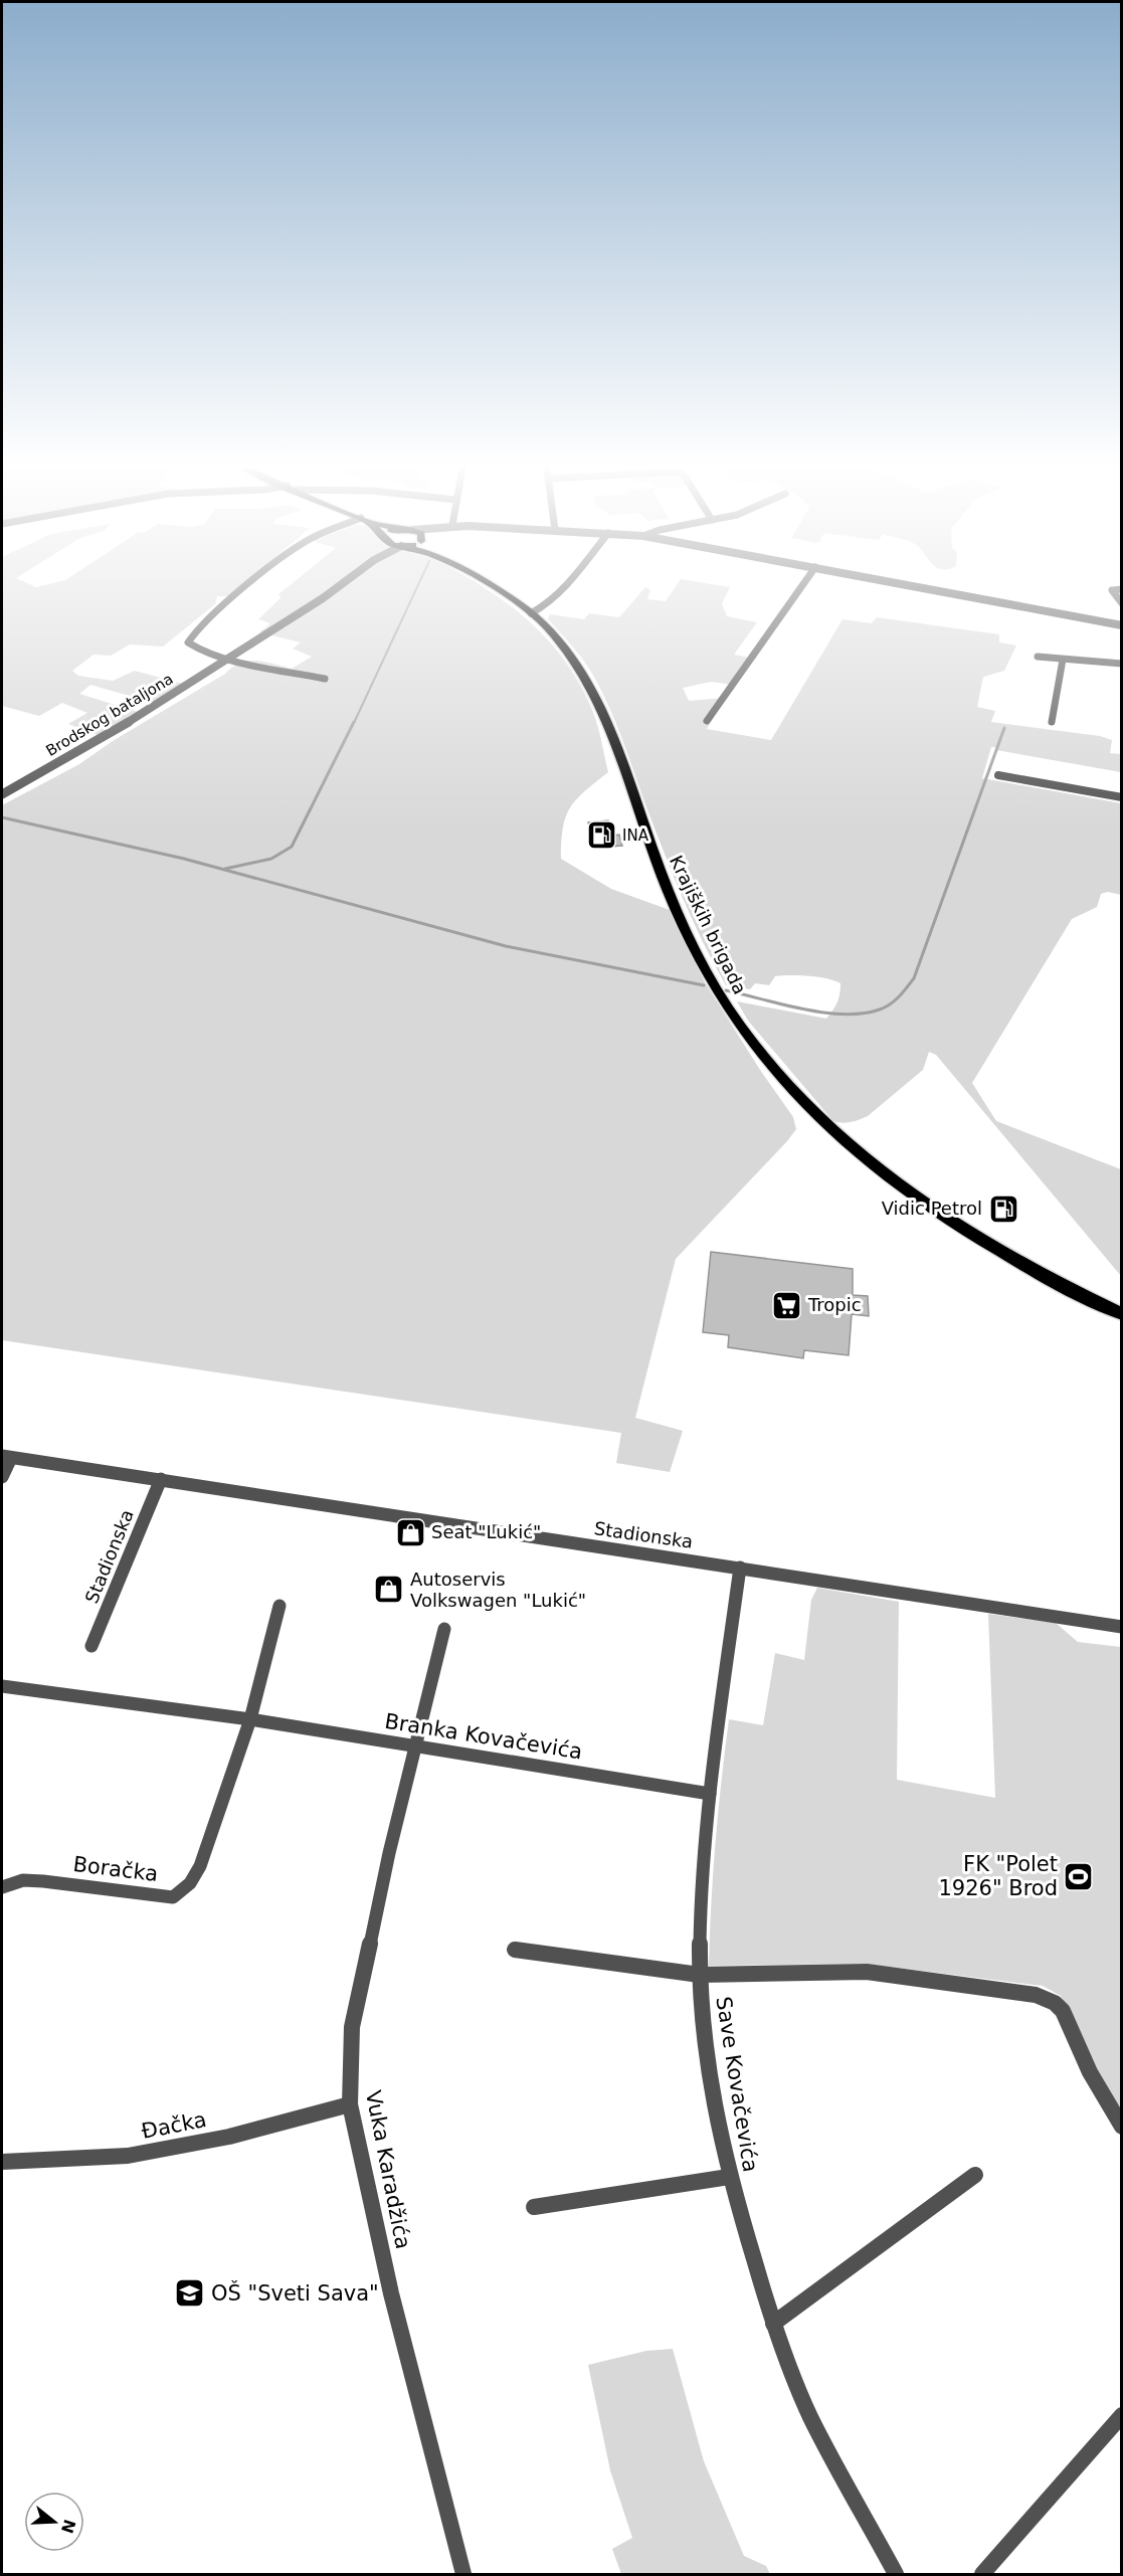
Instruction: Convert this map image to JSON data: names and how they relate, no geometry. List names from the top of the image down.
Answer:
{
  "streets": {
    "main road": ["Krajiških brigada"],
    "street": [
      "Brodskog bataljona",
      "Stadionska",
      "Branka Kovačevića",
      "Boračka",
      "Save Kovačevića",
      "Đačka",
      "Vuka Karadžića"
    ]
  },
  "crossings": [
    ["Stadionska", "Save Kovačevića"],
    ["Branka Kovačevića", "Boračka"],
    ["Branka Kovačevića", "Save Kovačevića"],
    ["Branka Kovačevića", "Vuka Karadžića"],
    ["Đačka", "Vuka Karadžića"]
  ],
  "places": {
    "fuel station": ["INA", "Vidic Petrol"],
    "supermarket": ["Tropic"],
    "shop": ["Seat \"Lukić\"", "Autoservis Volkswagen \"Lukić\""],
    "sports": ["FK \"Polet 1926\" Brod"],
    "school or university": ["OŠ \"Sveti Sava\""]
  },
  "north": "right"
}
